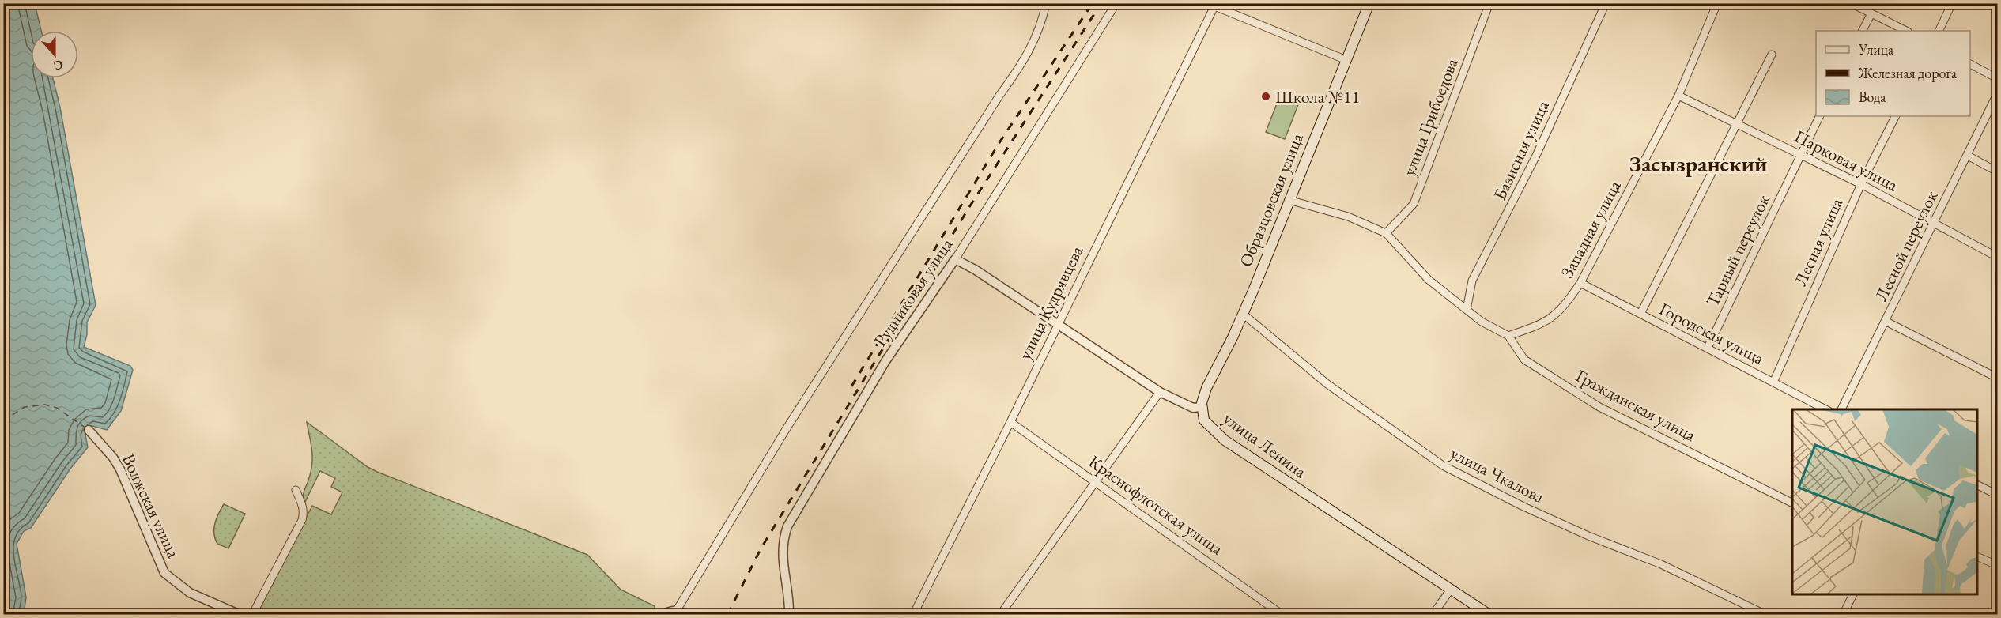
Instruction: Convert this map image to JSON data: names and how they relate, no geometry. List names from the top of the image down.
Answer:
{
  "streets": {
    "main road": ["Образцовская улица", "улица Ленина"],
    "street": [
      "улица Грибоедова",
      "Базисная улица",
      "Парковая улица",
      "Западная улица",
      "Лесная улица",
      "Лесной переулок",
      "Тарный переулок",
      "Рудниковая улица",
      "улица Кудрявцева",
      "Городская улица",
      "Гражданская улица",
      "улица Чкалова",
      "Краснофлотская улица",
      "Волжская улица"
    ]
  },
  "crossings": [
    ["Парковая улица", "Западная улица"],
    ["Парковая улица", "Лесная улица"],
    ["Парковая улица", "Лесной переулок"],
    ["Парковая улица", "Тарный переулок"],
    ["Образцовская улица", "улица Ленина"],
    ["Образцовская улица", "улица Чкалова"],
    ["Западная улица", "Городская улица"],
    ["Западная улица", "Гражданская улица"],
    ["Лесная улица", "Городская улица"],
    ["Тарный переулок", "Городская улица"],
    ["Рудниковая улица", "улица Ленина"],
    ["улица Кудрявцева", "улица Ленина"],
    ["улица Кудрявцева", "Краснофлотская улица"]
  ],
  "districts": ["Засызранский"],
  "places": ["Школа №11"],
  "legend": ["Улица", "Железная дорога", "Вода"],
  "north": "bottom"
}
